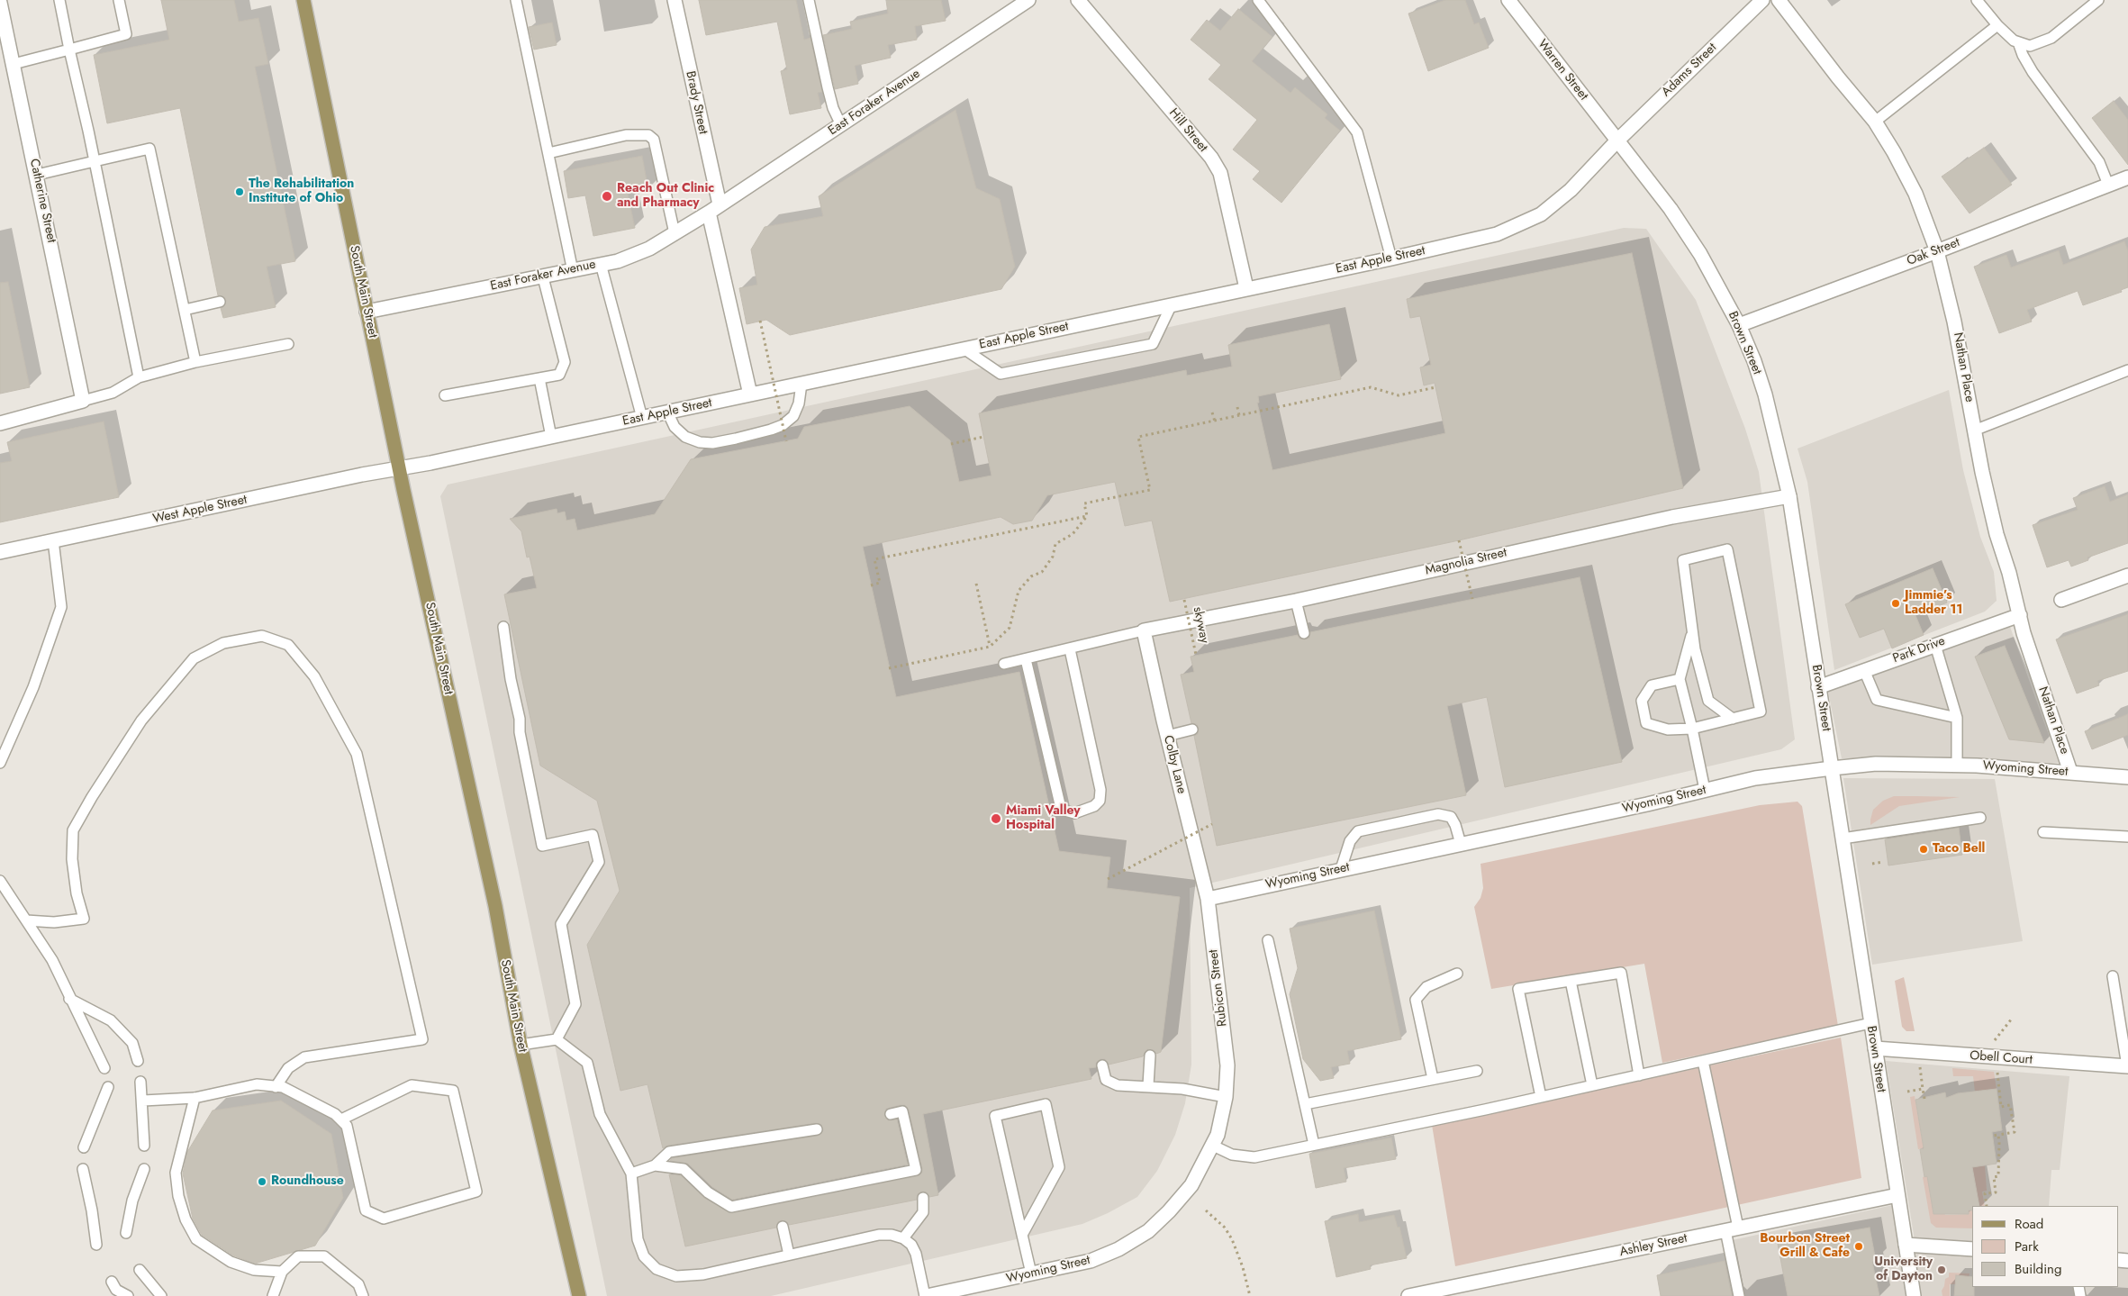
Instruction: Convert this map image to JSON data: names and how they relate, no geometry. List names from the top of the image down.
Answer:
{
  "streets": {
    "main road": ["South Main Street"],
    "street": [
      "Warren Street",
      "Adams Street",
      "Brady Street",
      "East Foraker Avenue",
      "Hill Street",
      "Catherine Street",
      "Oak Street",
      "East Apple Street",
      "Brown Street",
      "Nathan Place",
      "West Apple Street",
      "Magnolia Street",
      "Park Drive",
      "Colby Lane",
      "Wyoming Street",
      "Rubicon Street",
      "Obell Court",
      "Ashley Street"
    ],
    "path": ["skyway"]
  },
  "crossings": [
    ["Warren Street", "Adams Street"],
    ["Warren Street", "East Apple Street"],
    ["Warren Street", "Brown Street"],
    ["Adams Street", "East Apple Street"],
    ["Adams Street", "Brown Street"],
    ["Brady Street", "East Foraker Avenue"],
    ["Brady Street", "East Apple Street"],
    ["East Foraker Avenue", "South Main Street"],
    ["Hill Street", "East Apple Street"],
    ["Oak Street", "Brown Street"],
    ["Oak Street", "Nathan Place"],
    ["East Apple Street", "South Main Street"],
    ["East Apple Street", "Brown Street"],
    ["East Apple Street", "West Apple Street"],
    ["South Main Street", "West Apple Street"],
    ["Brown Street", "Magnolia Street"],
    ["Brown Street", "Park Drive"],
    ["Brown Street", "Wyoming Street"],
    ["Brown Street", "Obell Court"],
    ["Brown Street", "Ashley Street"],
    ["Nathan Place", "Park Drive"],
    ["Nathan Place", "Wyoming Street"],
    ["Magnolia Street", "Colby Lane"],
    ["Colby Lane", "Wyoming Street"],
    ["Colby Lane", "Rubicon Street"],
    ["Wyoming Street", "Rubicon Street"]
  ],
  "places": [
    "The Rehabilitation Institute of Ohio",
    "Reach Out Clinic and Pharmacy",
    "Jimmie’s Ladder 11",
    "Miami Valley Hospital",
    "Taco Bell",
    "Roundhouse",
    "Bourbon Street Grill & Cafe",
    "University of Dayton"
  ],
  "legend": ["Road", "Park", "Building"]
}
